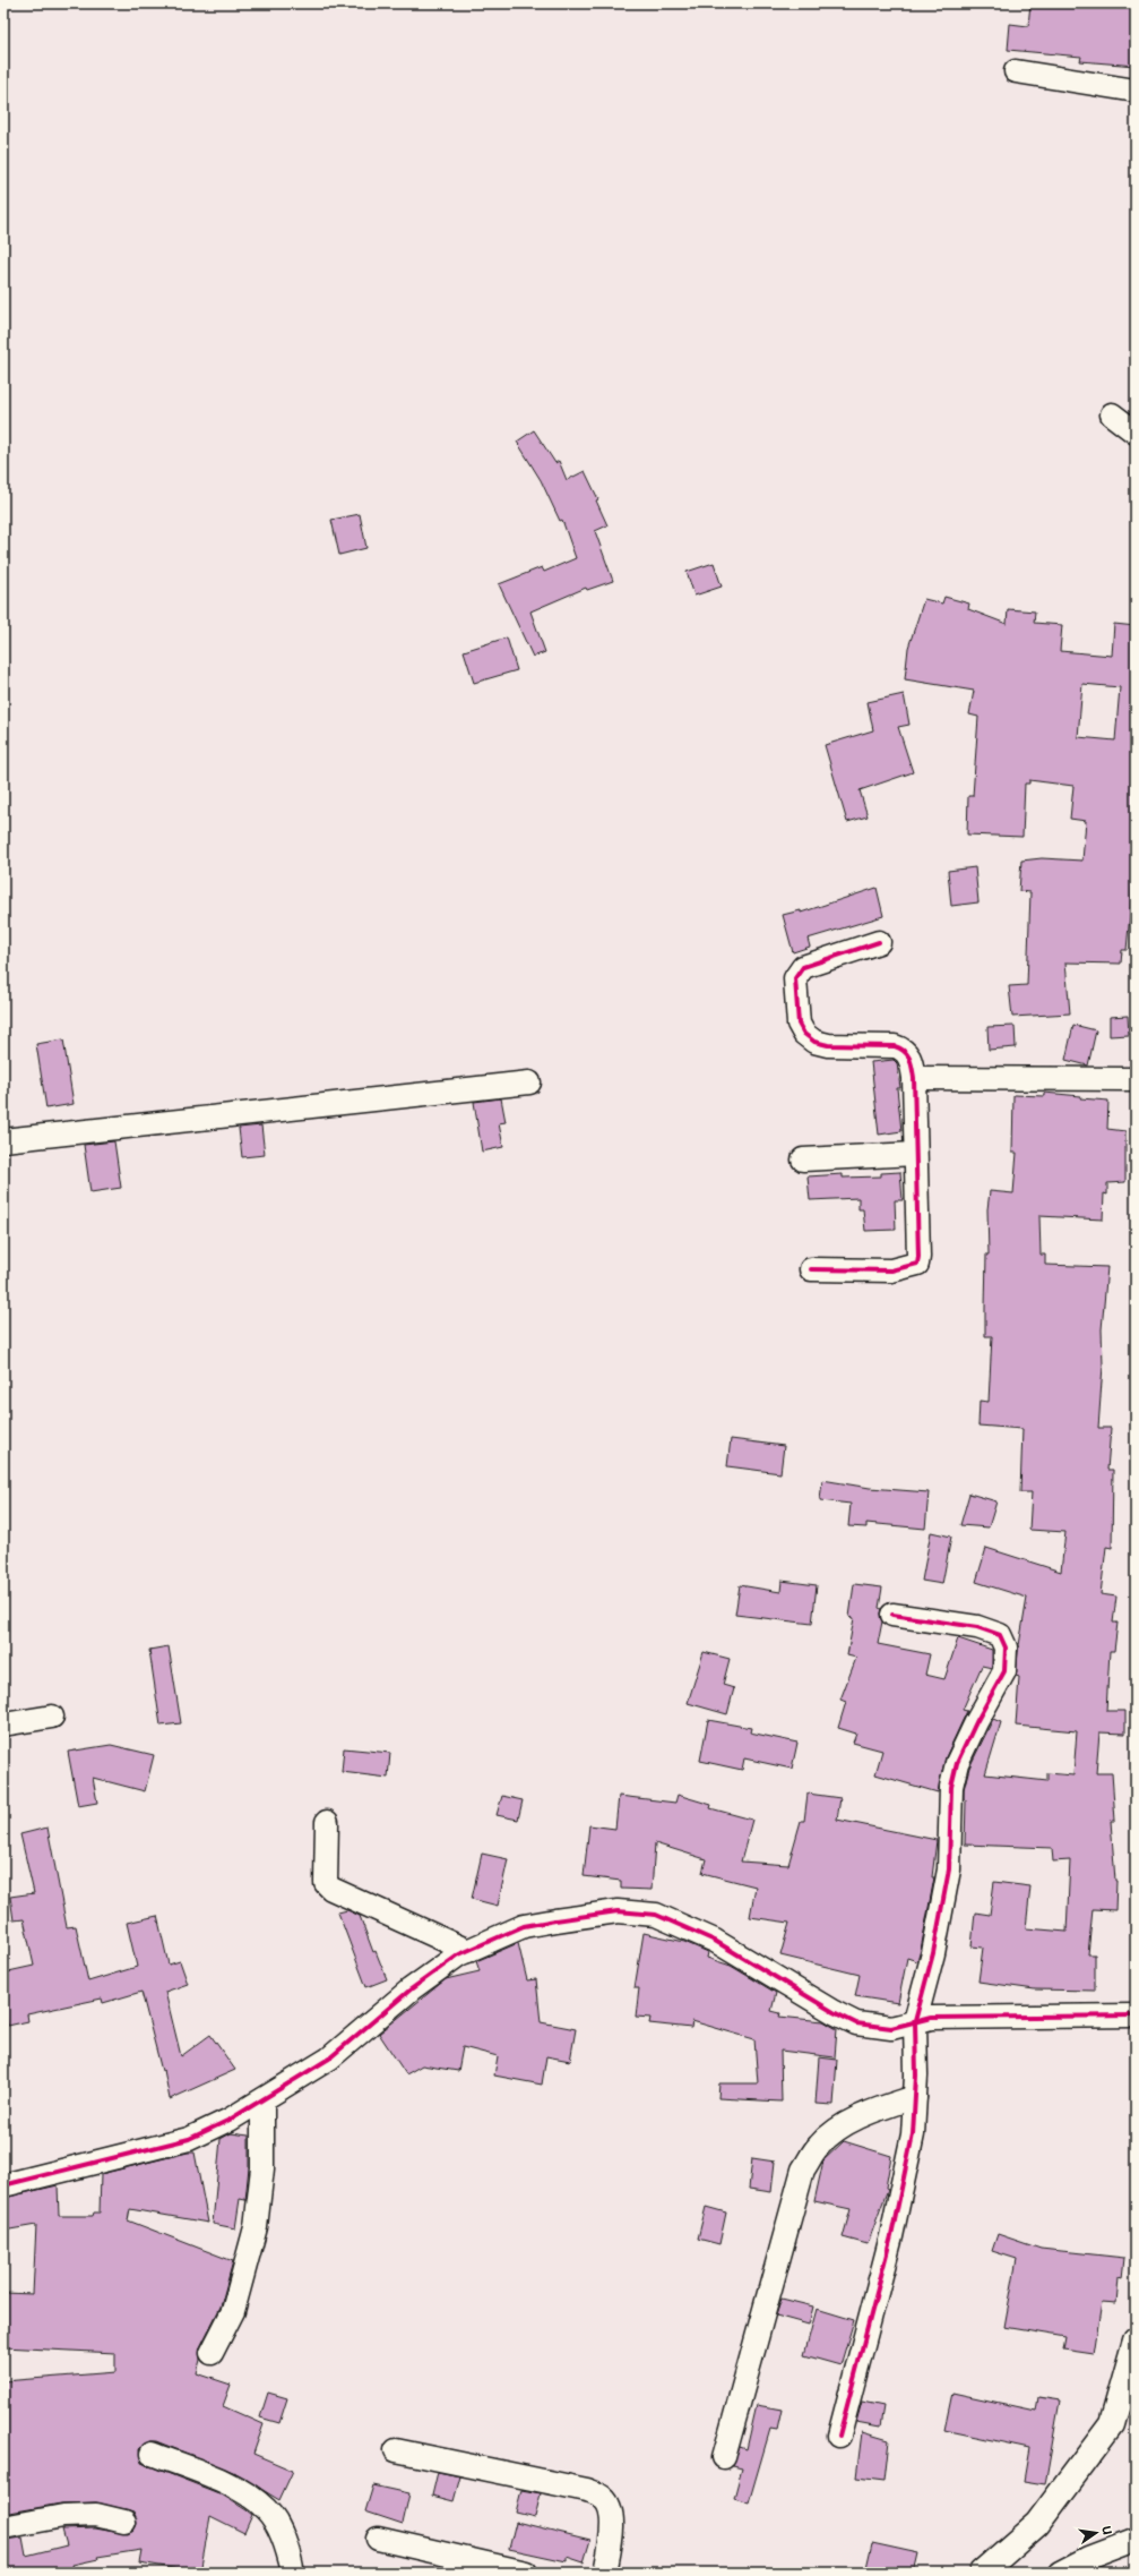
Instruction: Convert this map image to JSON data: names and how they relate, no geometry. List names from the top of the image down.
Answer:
{
  "north": "right"
}
